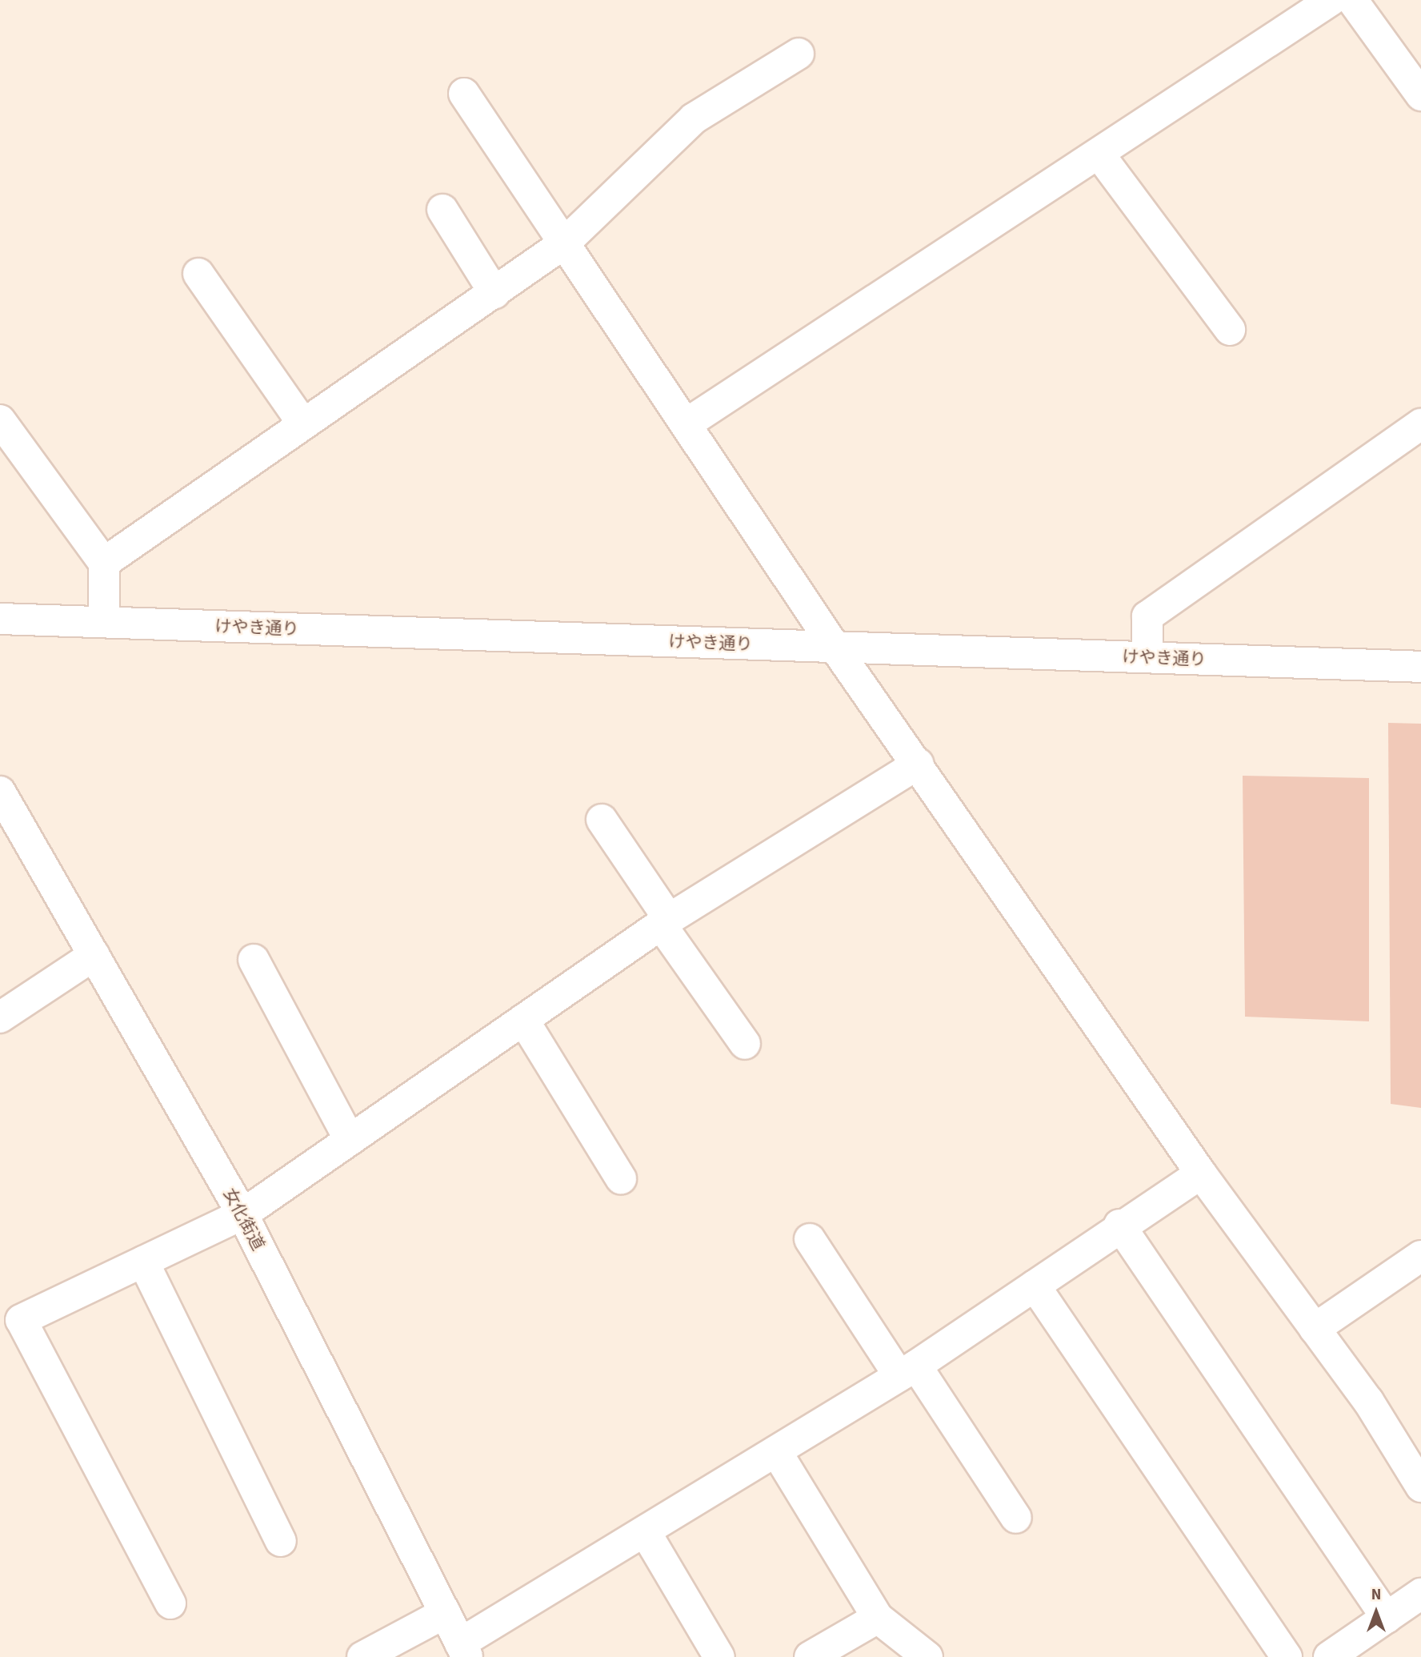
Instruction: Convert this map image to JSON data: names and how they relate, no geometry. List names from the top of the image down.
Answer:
{
  "streets": {
    "street": ["けやき通り", "女化街道"]
  },
  "north": "top"
}
